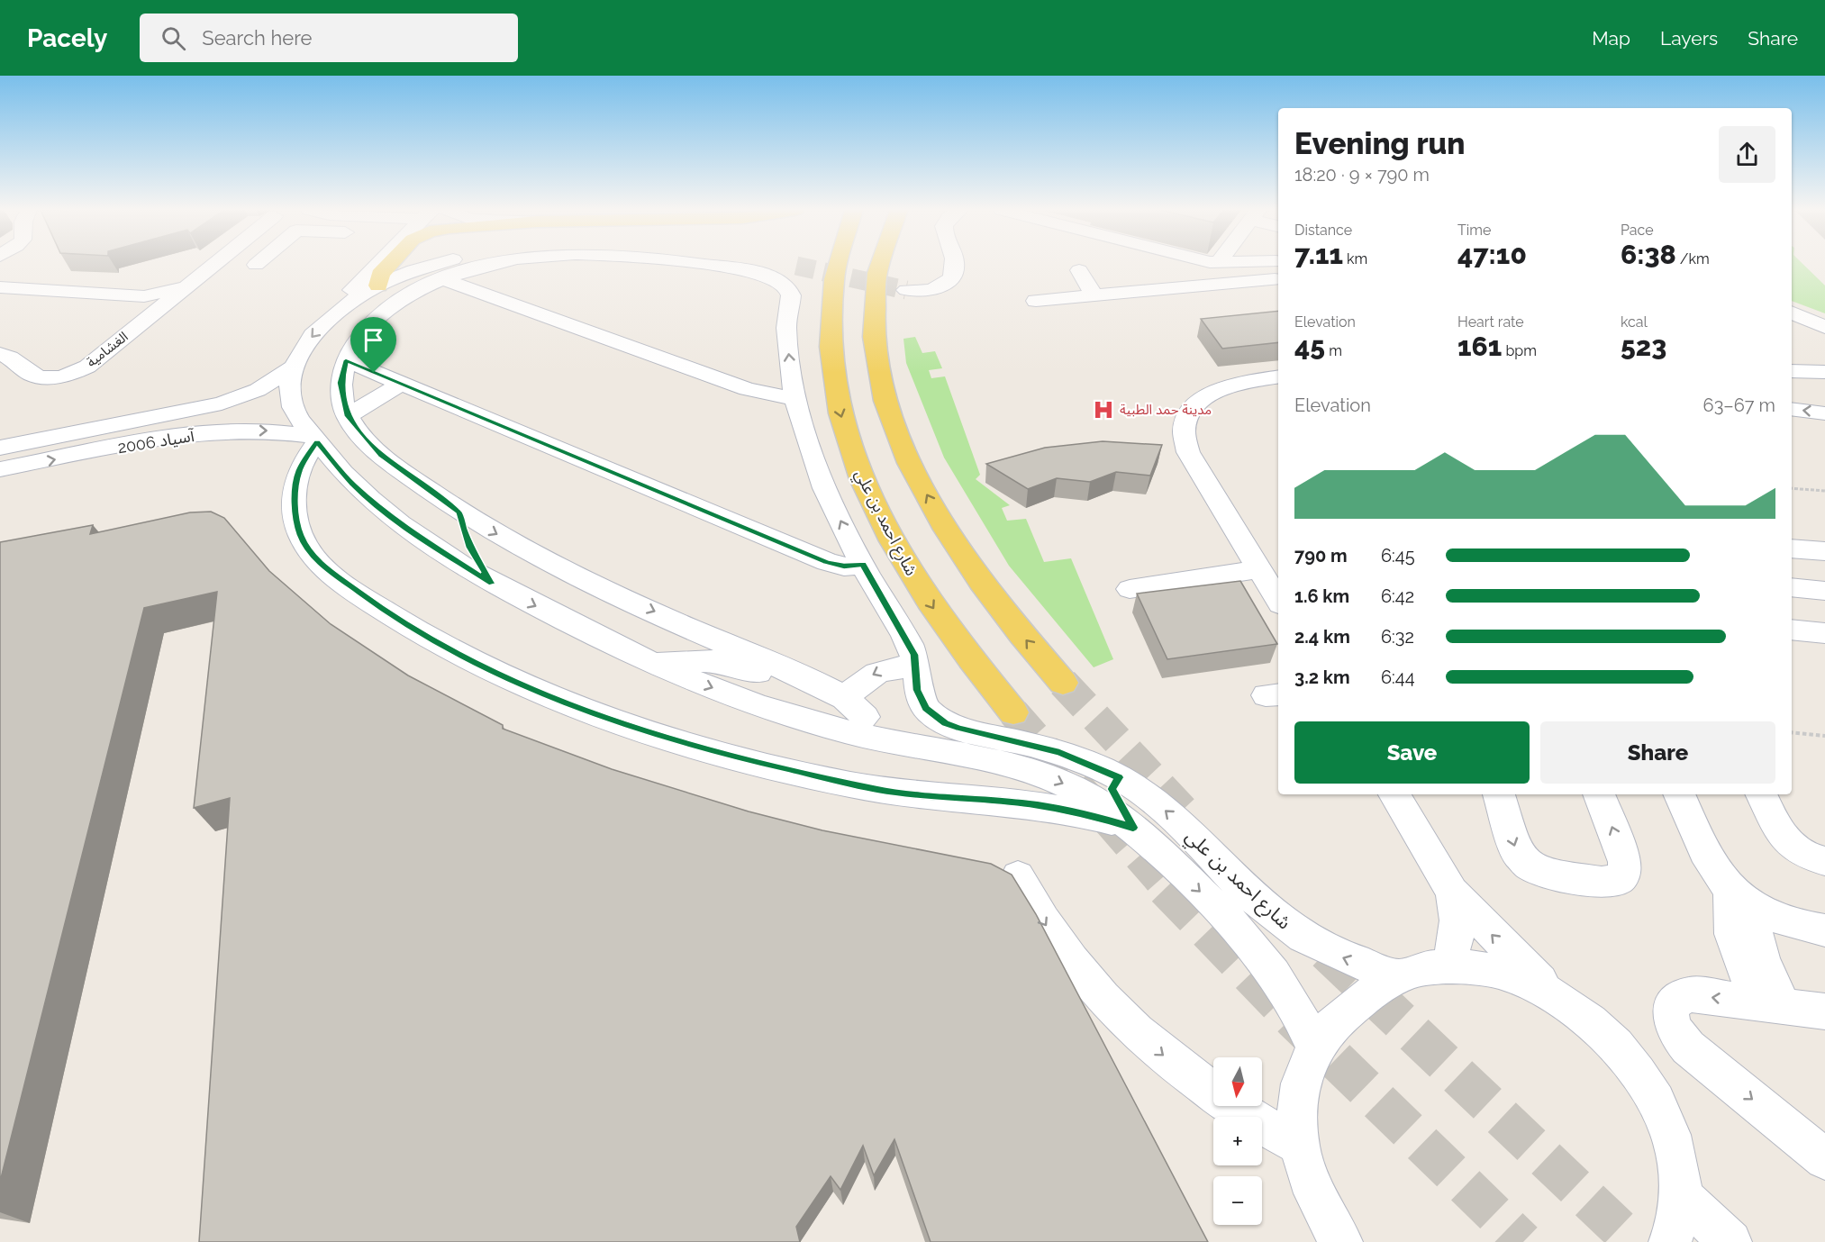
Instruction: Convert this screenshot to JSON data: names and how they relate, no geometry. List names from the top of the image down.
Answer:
{
  "streets": {
    "main road": ["شارع احمد بن علي"],
    "street": ["الغشامية", "آسياد 2006"]
  },
  "places": {
    "hospital": ["مدينة حمد الطبية"]
  },
  "north": "bottom",
  "page": {
    "header": "Pacely",
    "search": "Search here",
    "nav": ["Map", "Layers", "Share"],
    "heading": ["Evening run", "18:20 · 9 × 790 m"],
    "stats": [
      ["Distance", "7.11 km"],
      ["Time", "47:10"],
      ["Pace", "6:38 /km"],
      ["Elevation", "45 m"],
      ["Heart rate", "161 bpm"],
      ["kcal", "523"]
    ],
    "chart": ["Elevation", "63–67 m"],
    "list": [
      {
        "name": "790 m",
        "note": "6:45"
      },
      {
        "name": "1.6 km",
        "note": "6:42"
      },
      {
        "name": "2.4 km",
        "note": "6:32"
      },
      {
        "name": "3.2 km",
        "note": "6:44"
      }
    ],
    "buttons": ["Save", "Share"],
    "map_buttons": ["+", "−"]
  }
}
